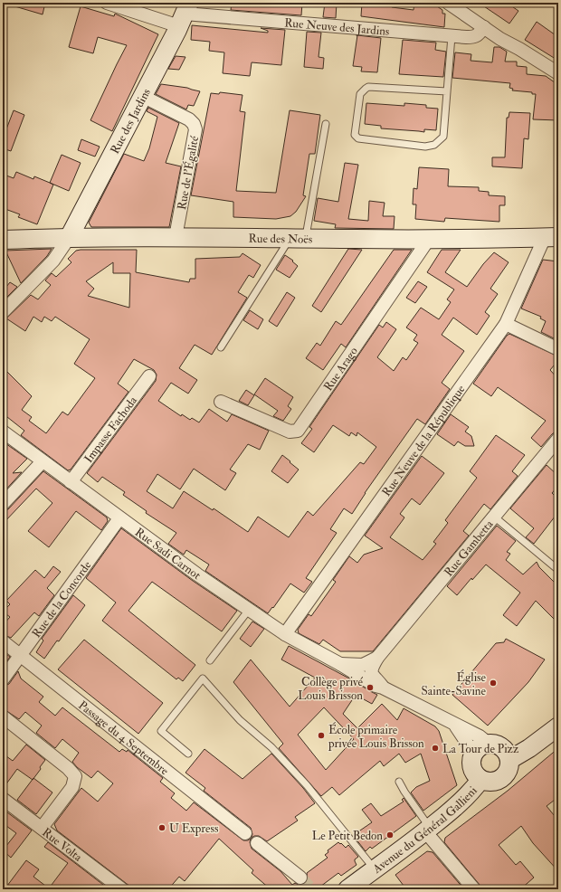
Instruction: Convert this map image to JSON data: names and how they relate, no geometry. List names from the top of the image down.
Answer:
{
  "streets": {
    "street": [
      "Rue Neuve des Jardins",
      "Rue des Jardins",
      "Rue de l'Égalité",
      "Rue des Noës",
      "Rue Arago",
      "Impasse Fachoda",
      "Rue Neuve de la République",
      "Rue Gambetta",
      "Rue Sadi Carnot",
      "Rue de la Concorde",
      "Passage du 4 Septembre",
      "Avenue du Général Gallieni",
      "Rue Volta"
    ]
  },
  "crossings": [
    ["Rue Neuve des Jardins", "Rue des Jardins"],
    ["Rue des Jardins", "Rue de l'Égalité"],
    ["Rue des Jardins", "Rue des Noës"],
    ["Rue de l'Égalité", "Rue des Noës"],
    ["Rue des Noës", "Rue Arago"],
    ["Rue des Noës", "Rue Neuve de la République"],
    ["Impasse Fachoda", "Rue Sadi Carnot"],
    ["Rue Neuve de la République", "Rue Sadi Carnot"],
    ["Rue Gambetta", "Rue Sadi Carnot"],
    ["Rue Sadi Carnot", "Rue de la Concorde"],
    ["Rue Sadi Carnot", "Avenue du Général Gallieni"],
    ["Rue de la Concorde", "Passage du 4 Septembre"]
  ],
  "places": [
    "Église Sainte-Savine",
    "Collège privé Louis Brisson",
    "École primaire privée Louis Brisson",
    "La Tour de Pizz",
    "U Express",
    "Le Petit Bedon"
  ]
}
